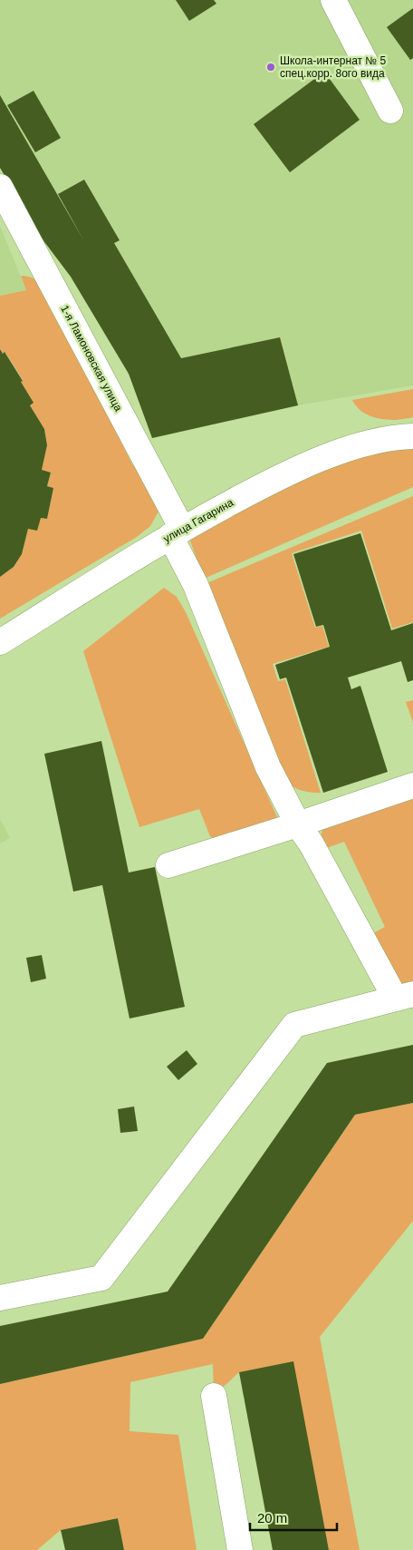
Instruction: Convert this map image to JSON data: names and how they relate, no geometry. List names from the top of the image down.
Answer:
{
  "streets": {
    "street": ["1-я Ламоновская улица", "улица Гагарина"]
  },
  "crossings": [
    ["1-я Ламоновская улица", "улица Гагарина"]
  ],
  "places": ["Школа-интернат № 5 спец.корр. 8ого вида"],
  "scale_bar": "20 m"
}
